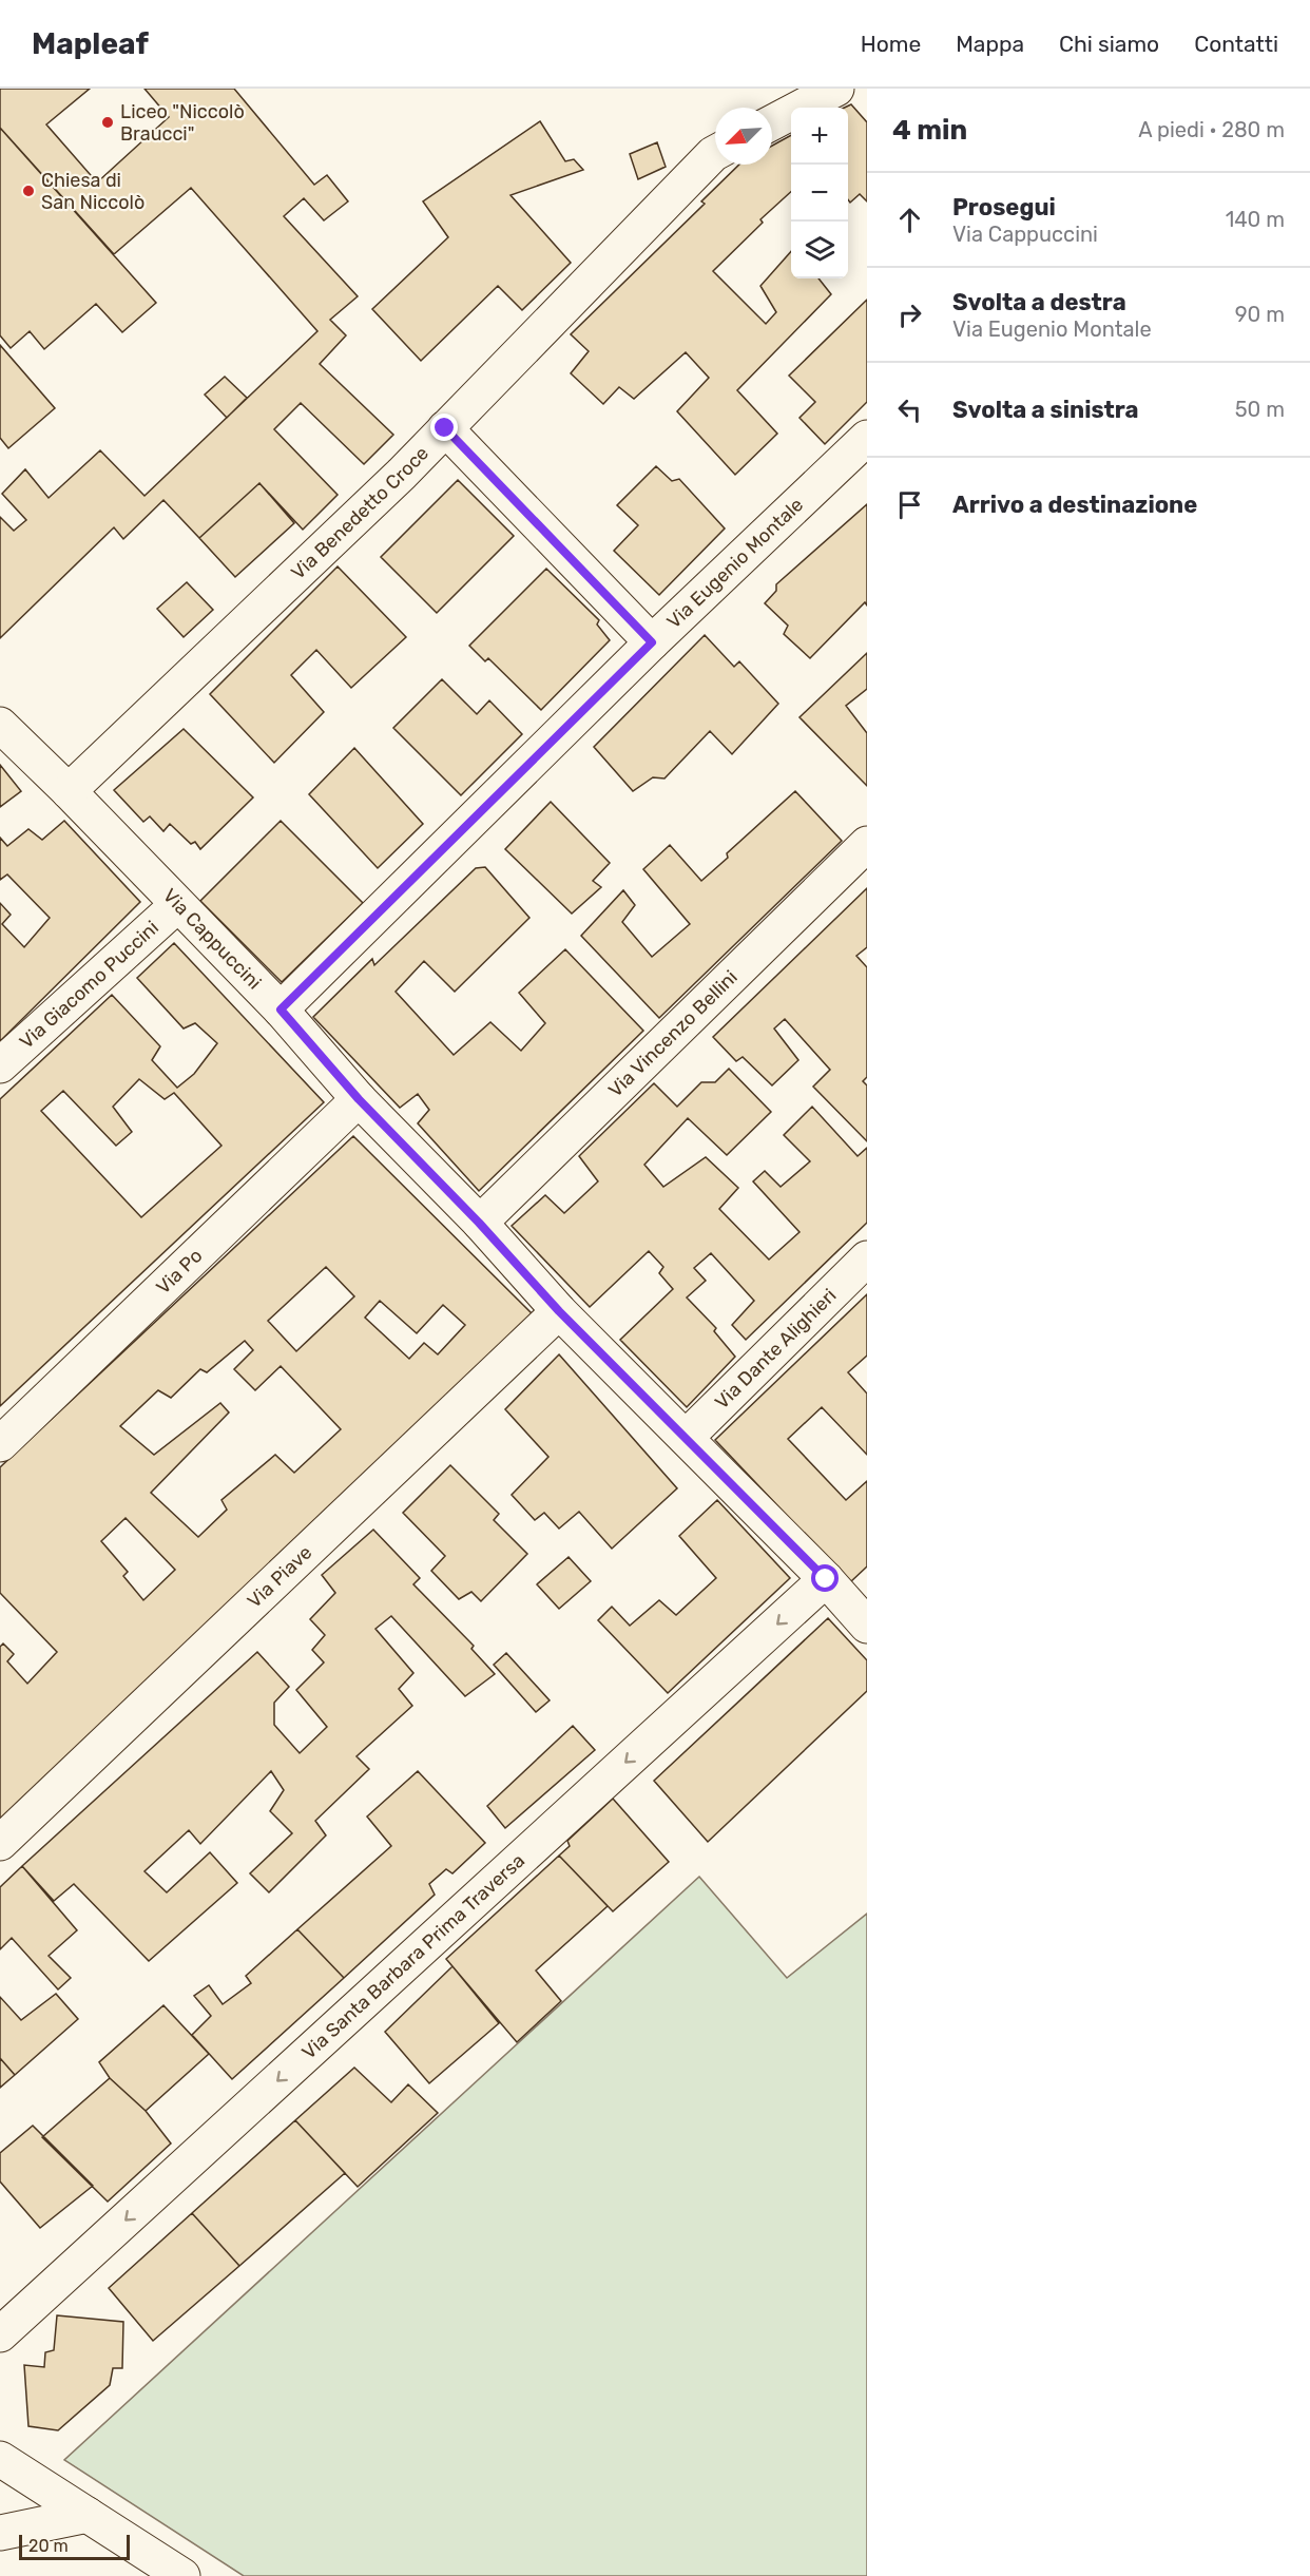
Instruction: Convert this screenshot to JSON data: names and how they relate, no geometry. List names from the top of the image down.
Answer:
{
  "streets": {
    "street": [
      "Via Benedetto Croce",
      "Via Eugenio Montale",
      "Via Cappuccini",
      "Via Giacomo Puccini",
      "Via Vincenzo Bellini",
      "Via Po",
      "Via Dante Alighieri",
      "Via Piave",
      "Via Santa Barbara Prima Traversa"
    ]
  },
  "crossings": [
    ["Via Benedetto Croce", "Via Cappuccini"],
    ["Via Eugenio Montale", "Via Cappuccini"],
    ["Via Cappuccini", "Via Giacomo Puccini"],
    ["Via Cappuccini", "Via Vincenzo Bellini"],
    ["Via Cappuccini", "Via Po"],
    ["Via Cappuccini", "Via Dante Alighieri"],
    ["Via Cappuccini", "Via Piave"],
    ["Via Cappuccini", "Via Santa Barbara Prima Traversa"]
  ],
  "one_way": ["Via Santa Barbara Prima Traversa"],
  "places": ["Liceo \"Niccolò Braucci\"", "Chiesa di San Niccolò"],
  "scale_bar": "20 m",
  "north": "bottom left",
  "page": {
    "header": "Mapleaf",
    "nav": [
      "Home",
      "Mappa",
      "Chi siamo",
      "Contatti"
    ],
    "heading": ["4 min", "A piedi · 280 m"],
    "map_buttons": ["+", "−"],
    "list": [
      ["Prosegui", "Via Cappuccini", "140 m"],
      ["Svolta a destra", "Via Eugenio Montale", "90 m"],
      ["Svolta a sinistra", "50 m"],
      "Arrivo a destinazione"
    ],
    "scale": "20 m"
  }
}
